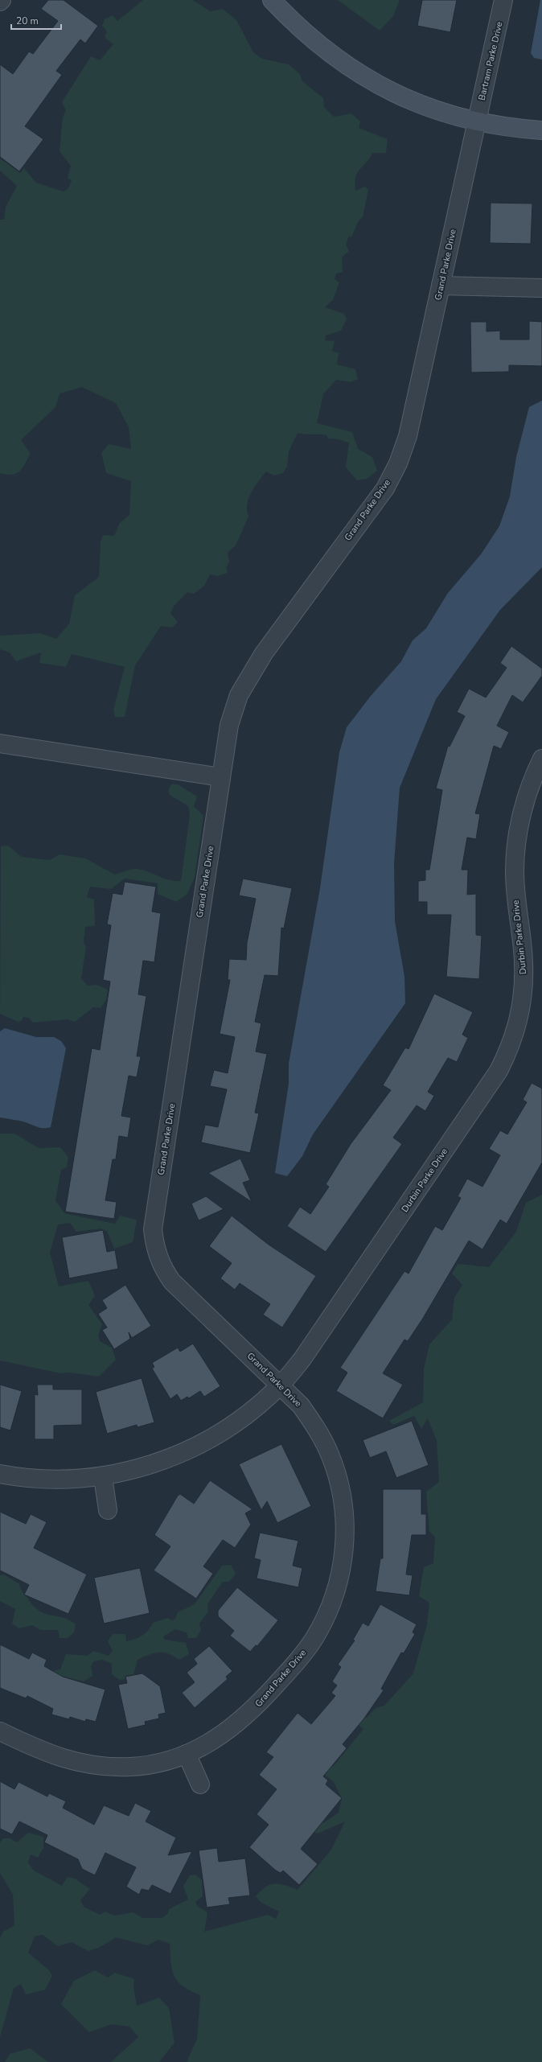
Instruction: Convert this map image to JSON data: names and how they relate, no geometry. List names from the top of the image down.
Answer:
{
  "streets": {
    "street": ["Bartram Parke Drive", "Grand Parke Drive", "Durbin Parke Drive"]
  },
  "crossings": [
    ["Bartram Parke Drive", "Grand Parke Drive"],
    ["Grand Parke Drive", "Durbin Parke Drive"]
  ],
  "scale_bar": "20 m"
}
